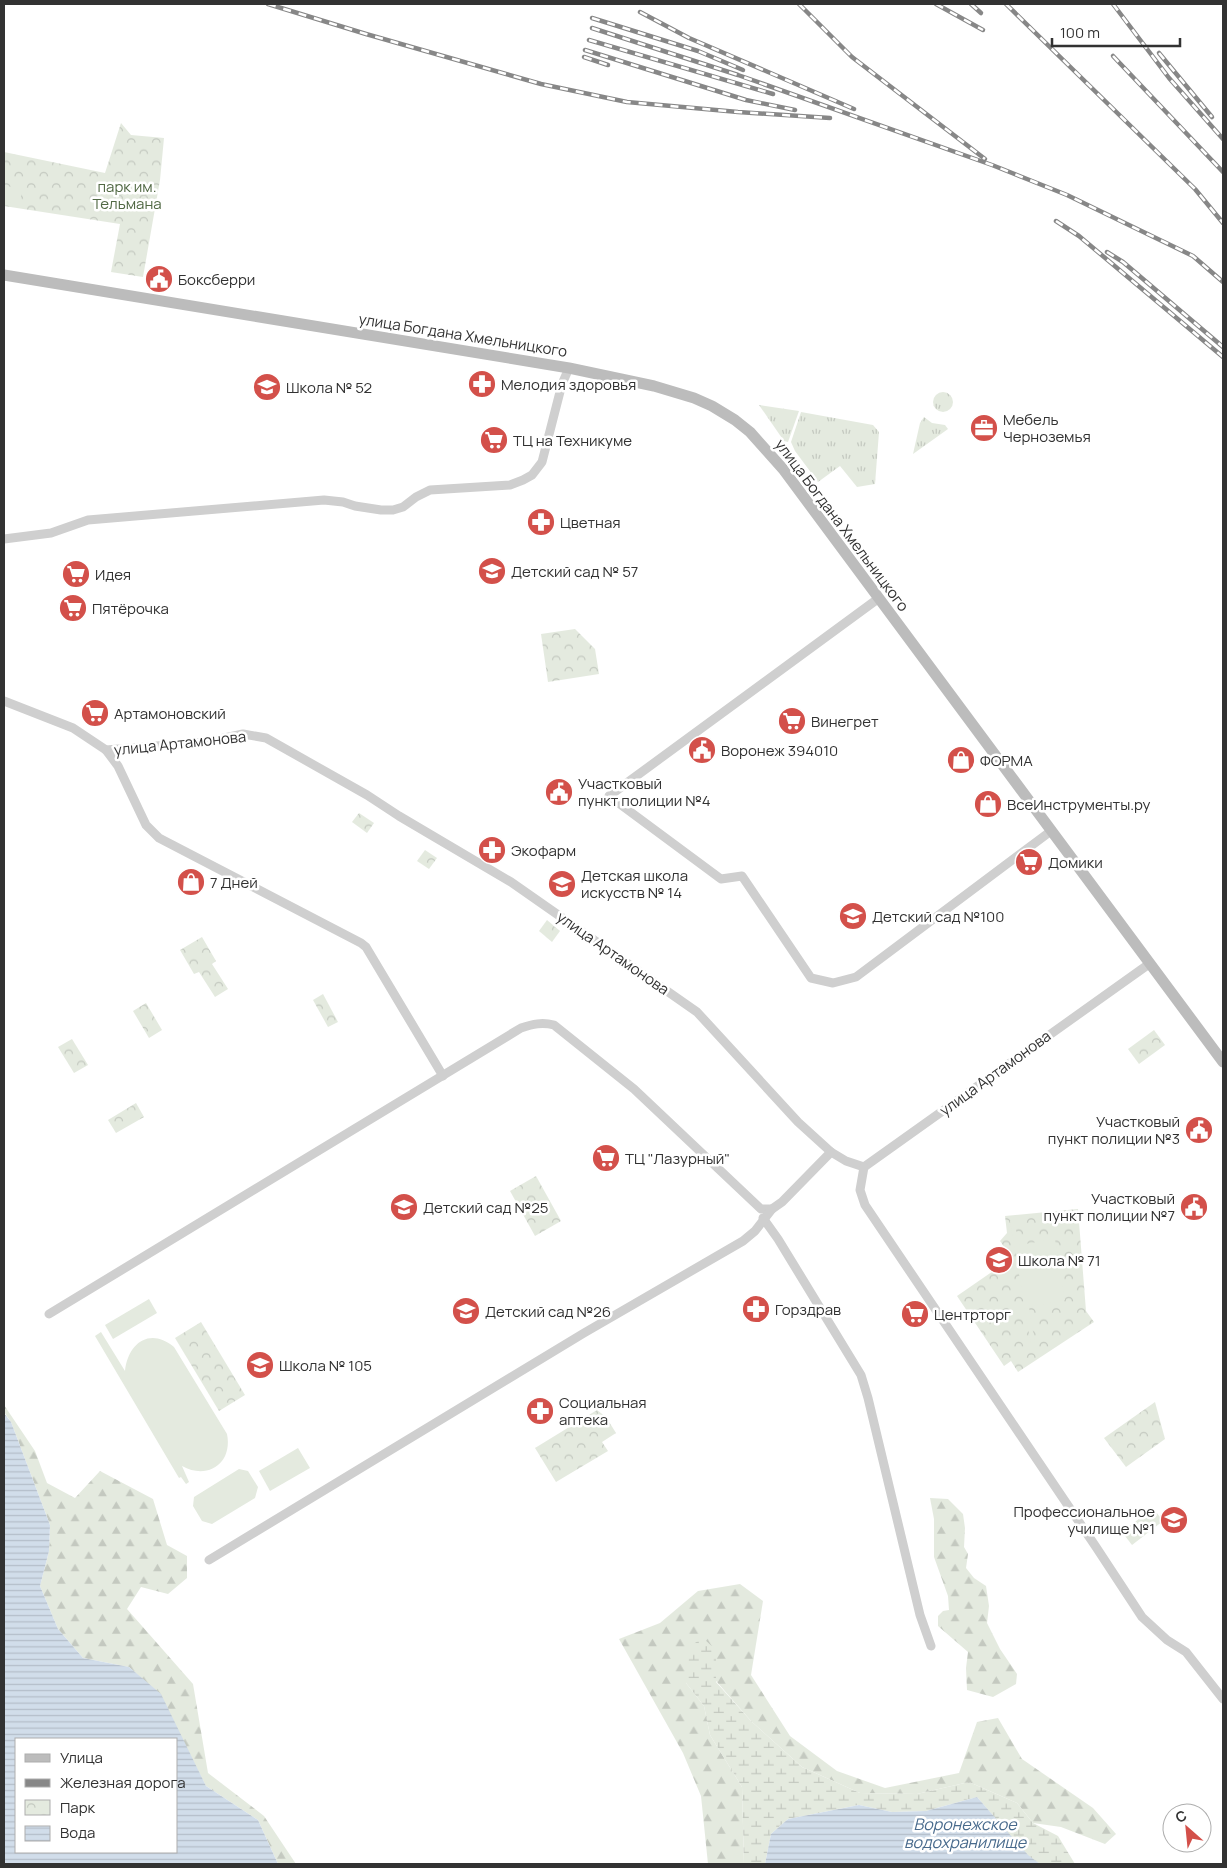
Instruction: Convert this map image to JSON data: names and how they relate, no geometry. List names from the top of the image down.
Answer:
{
  "streets": {
    "main road": ["улица Богдана Хмельницкого"],
    "street": ["улица Артамонова"]
  },
  "crossings": [
    ["улица Богдана Хмельницкого", "улица Артамонова"]
  ],
  "water": ["Воронежское водохранилище"],
  "parks": ["парк им. Тельмана"],
  "places": {
    "public building": [
      "Боксберри",
      "Воронеж 394010",
      "Участковый пункт полиции №4",
      "Участковый пункт полиции №3",
      "Участковый пункт полиции №7"
    ],
    "pharmacy": [
      "Мелодия здоровья",
      "Цветная",
      "Экофарм",
      "Горздрав",
      "Социальная аптека"
    ],
    "school or university": [
      "Школа № 52",
      "Детский сад № 57",
      "Детская школа искусств № 14",
      "Детский сад №100",
      "Детский сад №25",
      "Школа № 71",
      "Детский сад №26",
      "Школа № 105",
      "Профессиональное училище №1"
    ],
    "office": ["Мебель Черноземья"],
    "supermarket": [
      "ТЦ на Техникуме",
      "Идея",
      "Пятёрочка",
      "Артамоновский",
      "Винегрет",
      "Домики",
      "ТЦ \"Лазурный\"",
      "Центрторг"
    ],
    "shop": ["ФОРМА", "ВсеИнструменты.ру", "7 Дней"]
  },
  "legend": [
    "Улица",
    "Железная дорога",
    "Парк",
    "Вода"
  ],
  "scale_bar": "100 m",
  "north": "top left"
}
